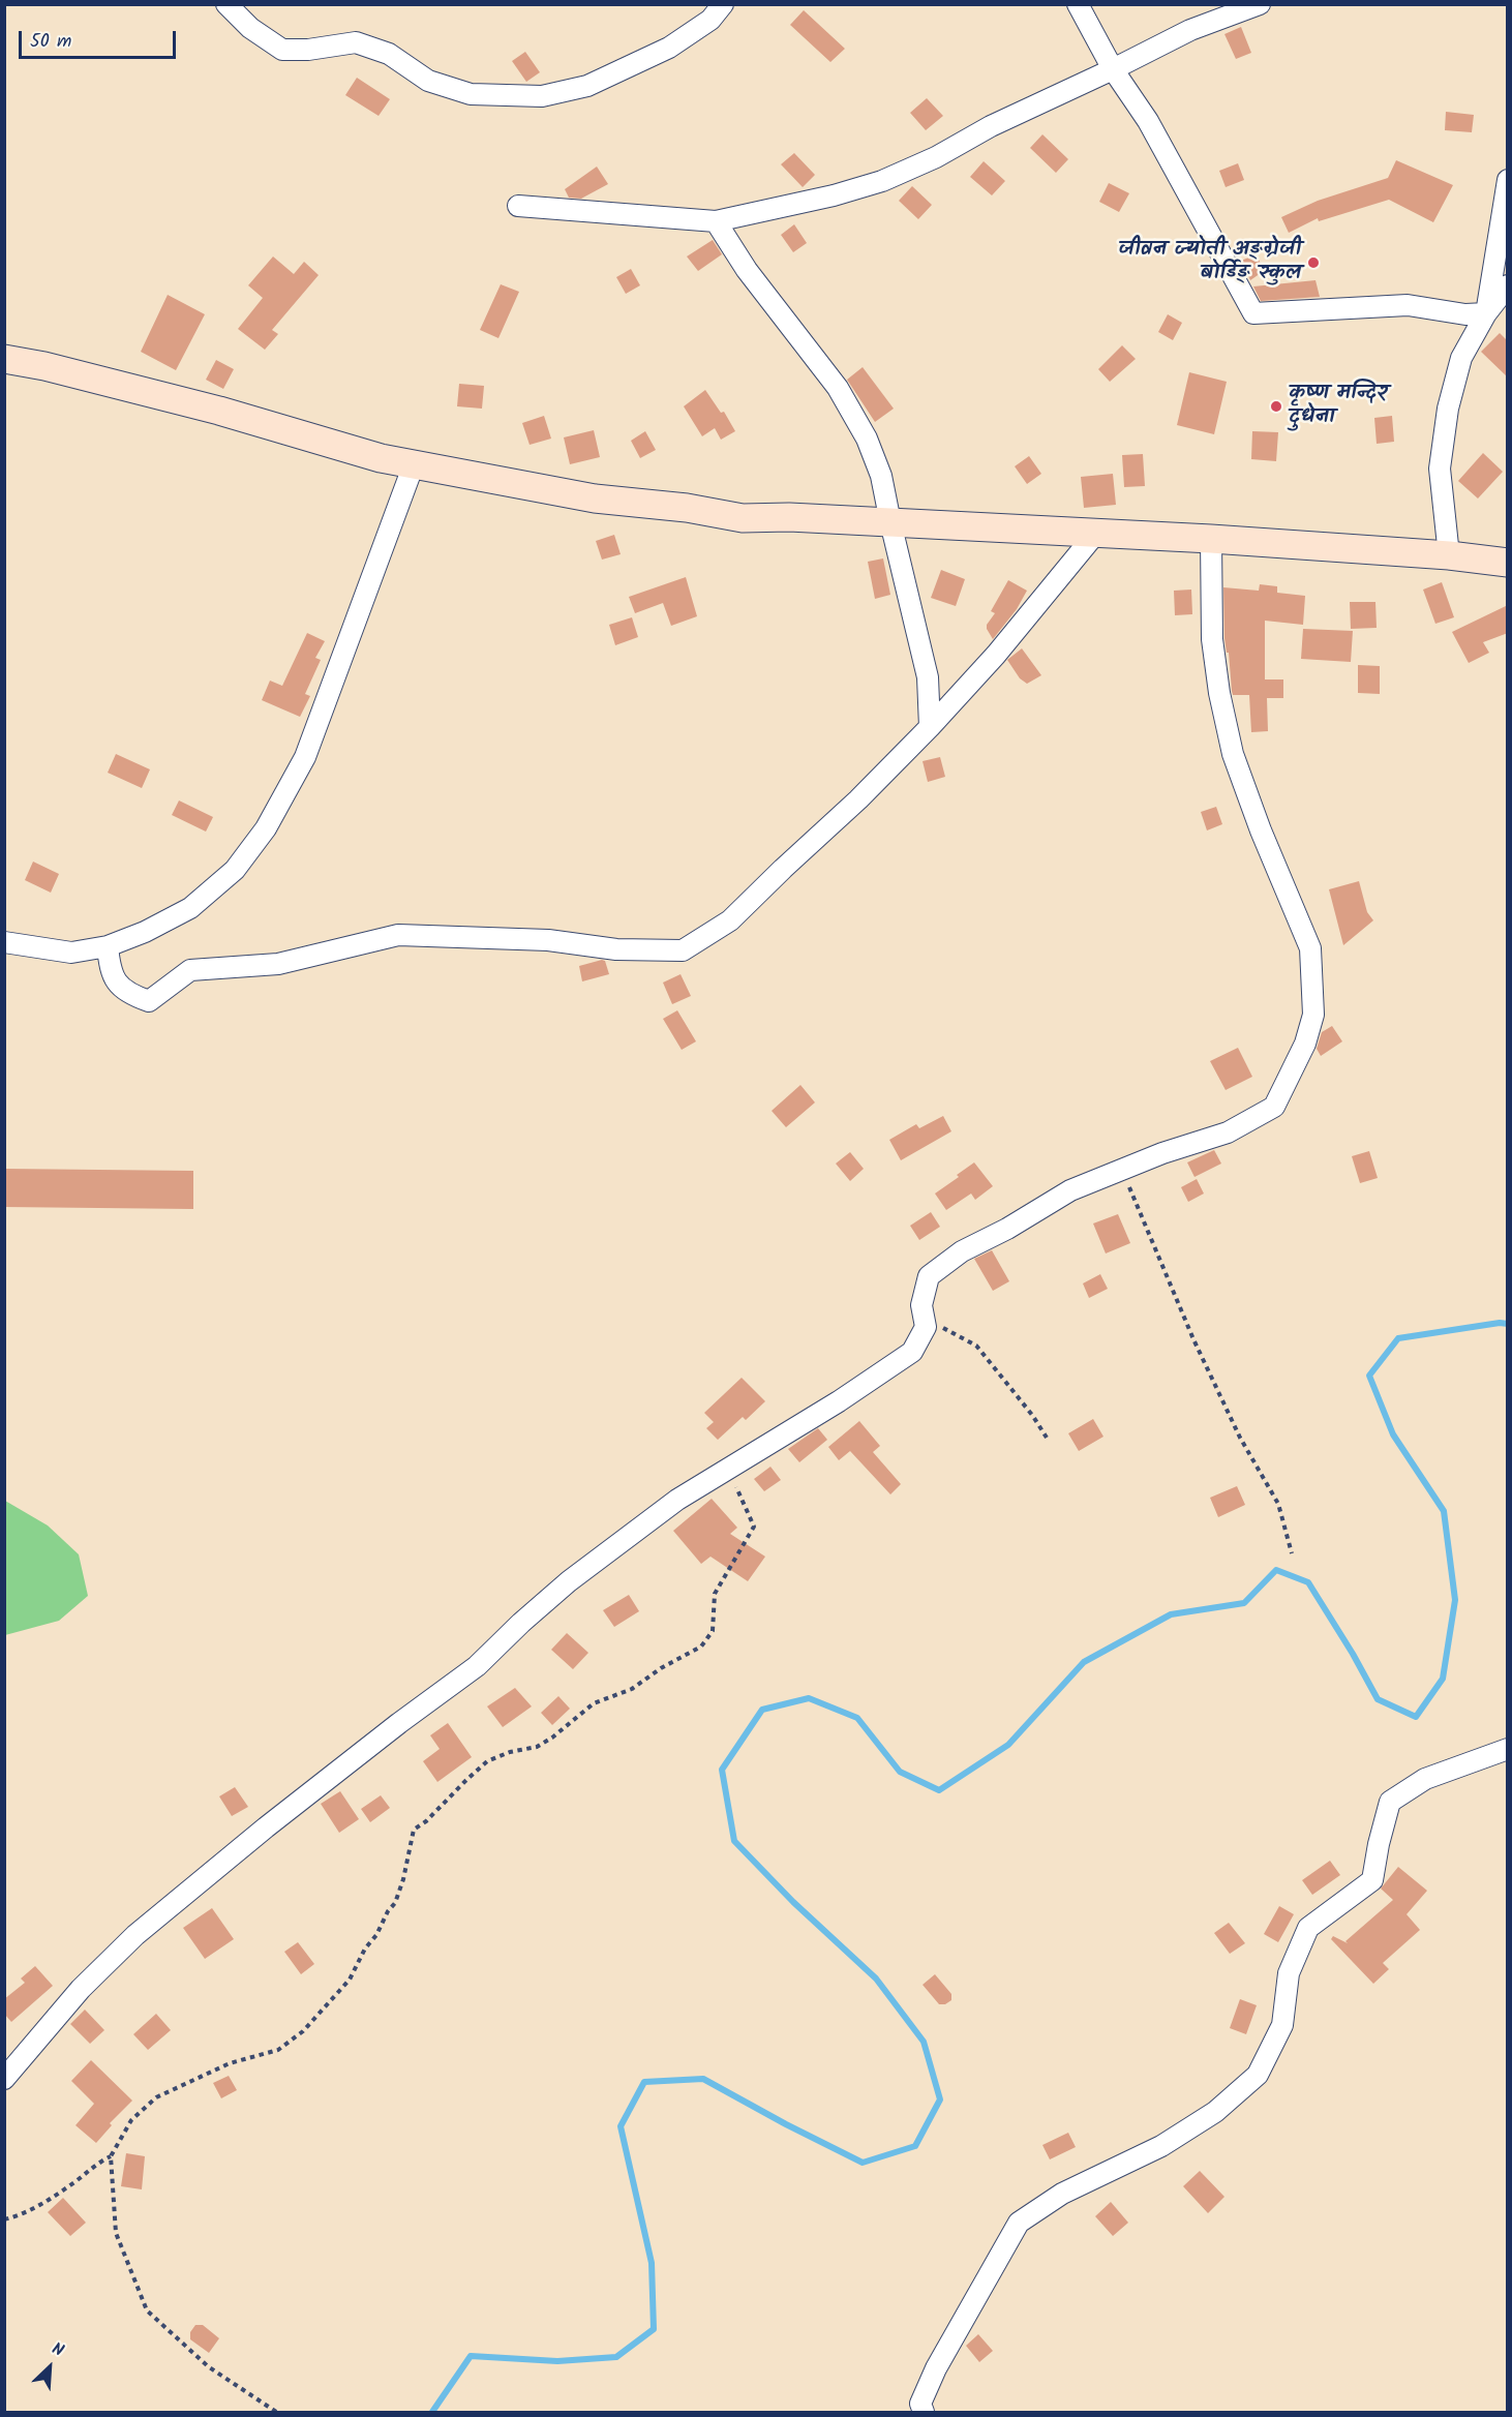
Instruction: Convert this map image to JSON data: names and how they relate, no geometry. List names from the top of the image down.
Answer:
{
  "places": ["जीवन ज्योती अङ्ग्रेजी बोर्डिङ् स्कुल", "कृष्ण मन्दिर दुधेना"],
  "scale_bar": "50 m",
  "north": "top right"
}
